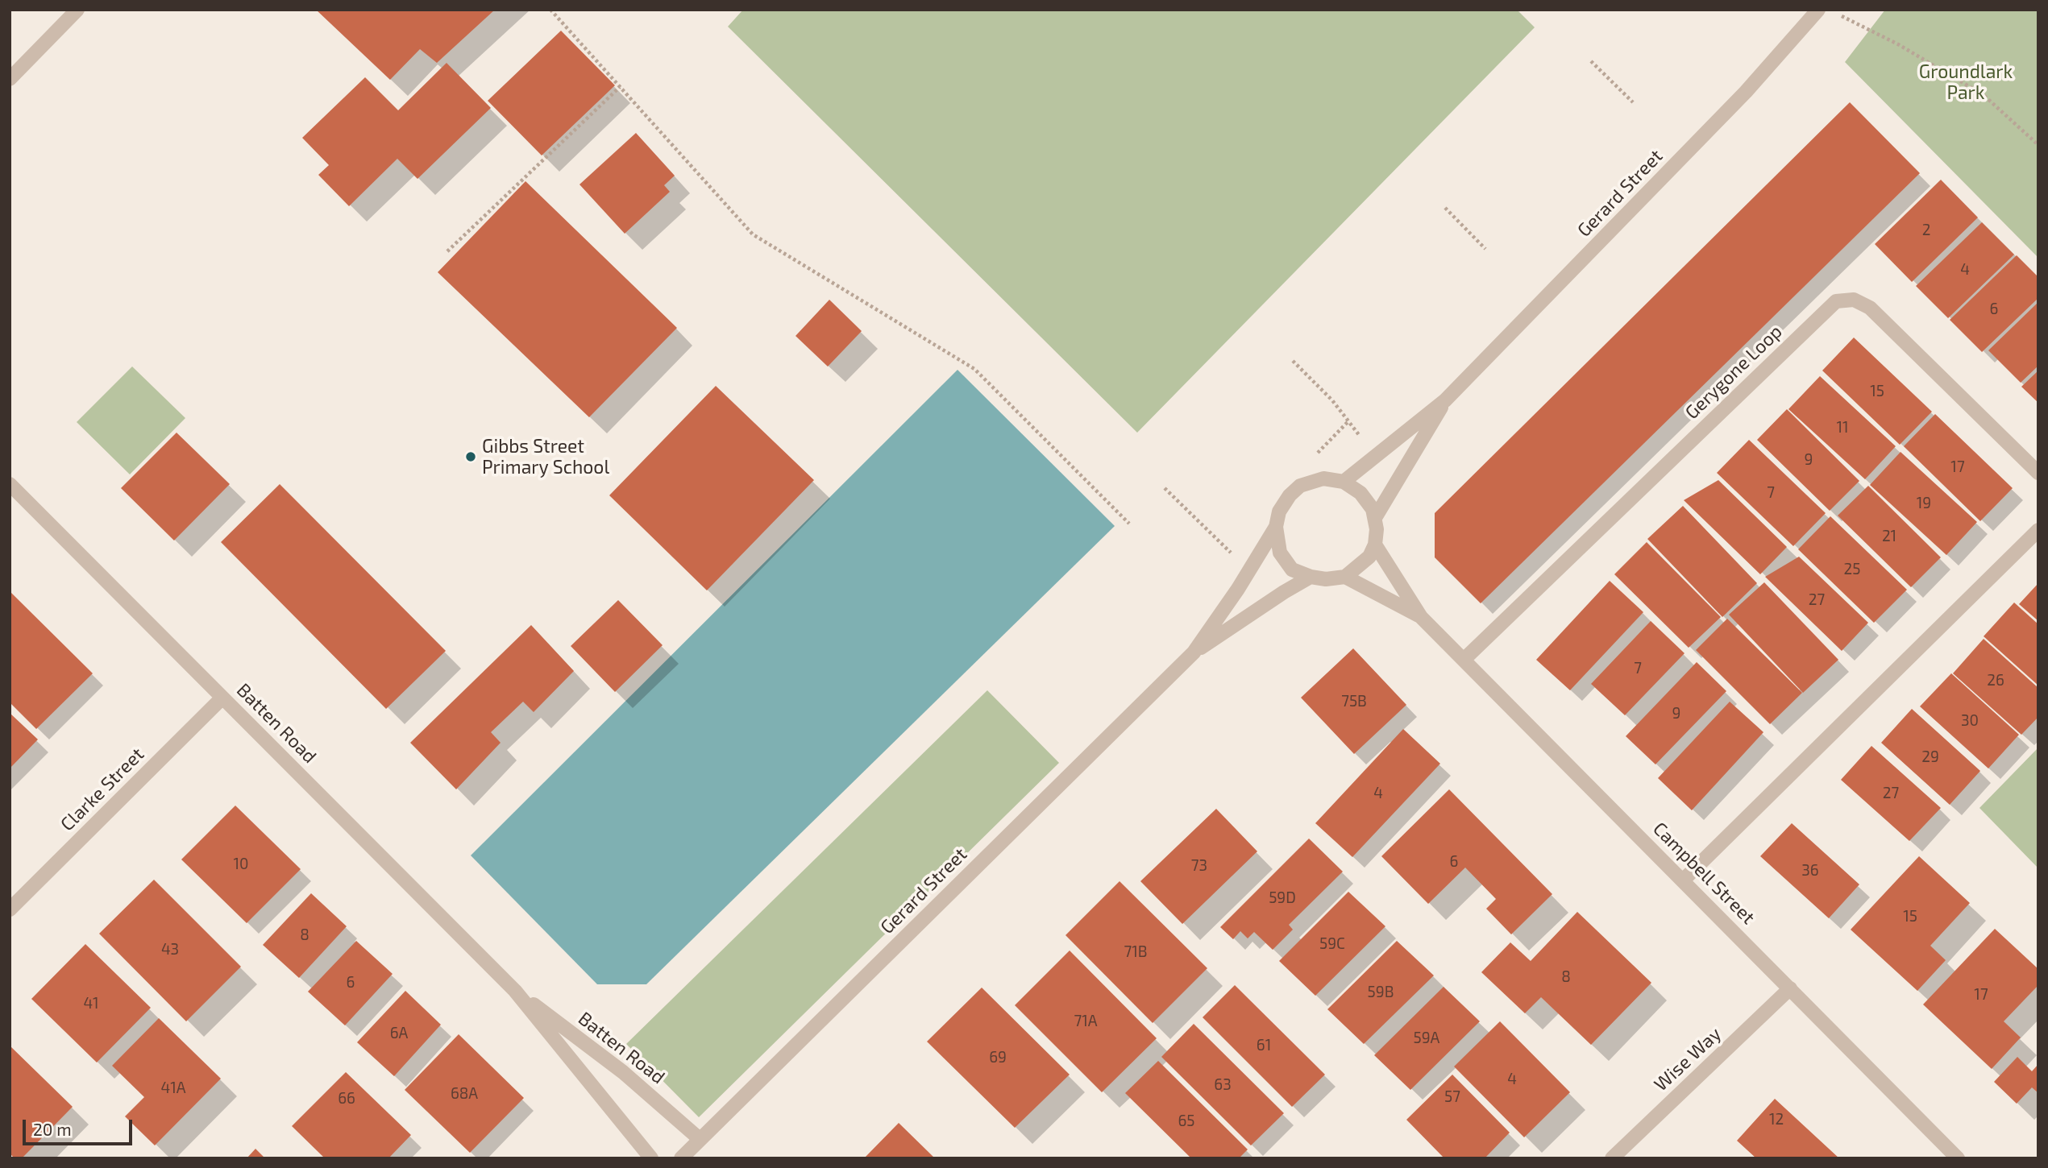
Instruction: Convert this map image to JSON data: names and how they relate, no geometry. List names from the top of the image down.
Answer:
{
  "streets": {
    "street": [
      "Gerard Street",
      "Gerygone Loop",
      "Batten Road",
      "Clarke Street",
      "Campbell Street",
      "Wise Way"
    ]
  },
  "crossings": [
    ["Gerard Street", "Batten Road"],
    ["Gerard Street", "Campbell Street"],
    ["Gerygone Loop", "Campbell Street"],
    ["Batten Road", "Clarke Street"],
    ["Campbell Street", "Wise Way"]
  ],
  "parks": ["Groundlark Park"],
  "places": ["Gibbs Street Primary School"],
  "house_numbers": [
    "2",
    "4",
    "6",
    "15",
    "11",
    "9",
    "17",
    "7",
    "19",
    "21",
    "25",
    "27",
    "7",
    "26",
    "75B",
    "9",
    "30",
    "29",
    "4",
    "27",
    "6",
    "10",
    "73",
    "36",
    "59D",
    "15",
    "8",
    "59C",
    "43",
    "71B",
    "8",
    "6",
    "59B",
    "17",
    "41",
    "71A",
    "6A",
    "59A",
    "61",
    "69",
    "4",
    "63",
    "41A",
    "68A",
    "57",
    "66",
    "12",
    "65"
  ],
  "scale_bar": "20 m"
}
